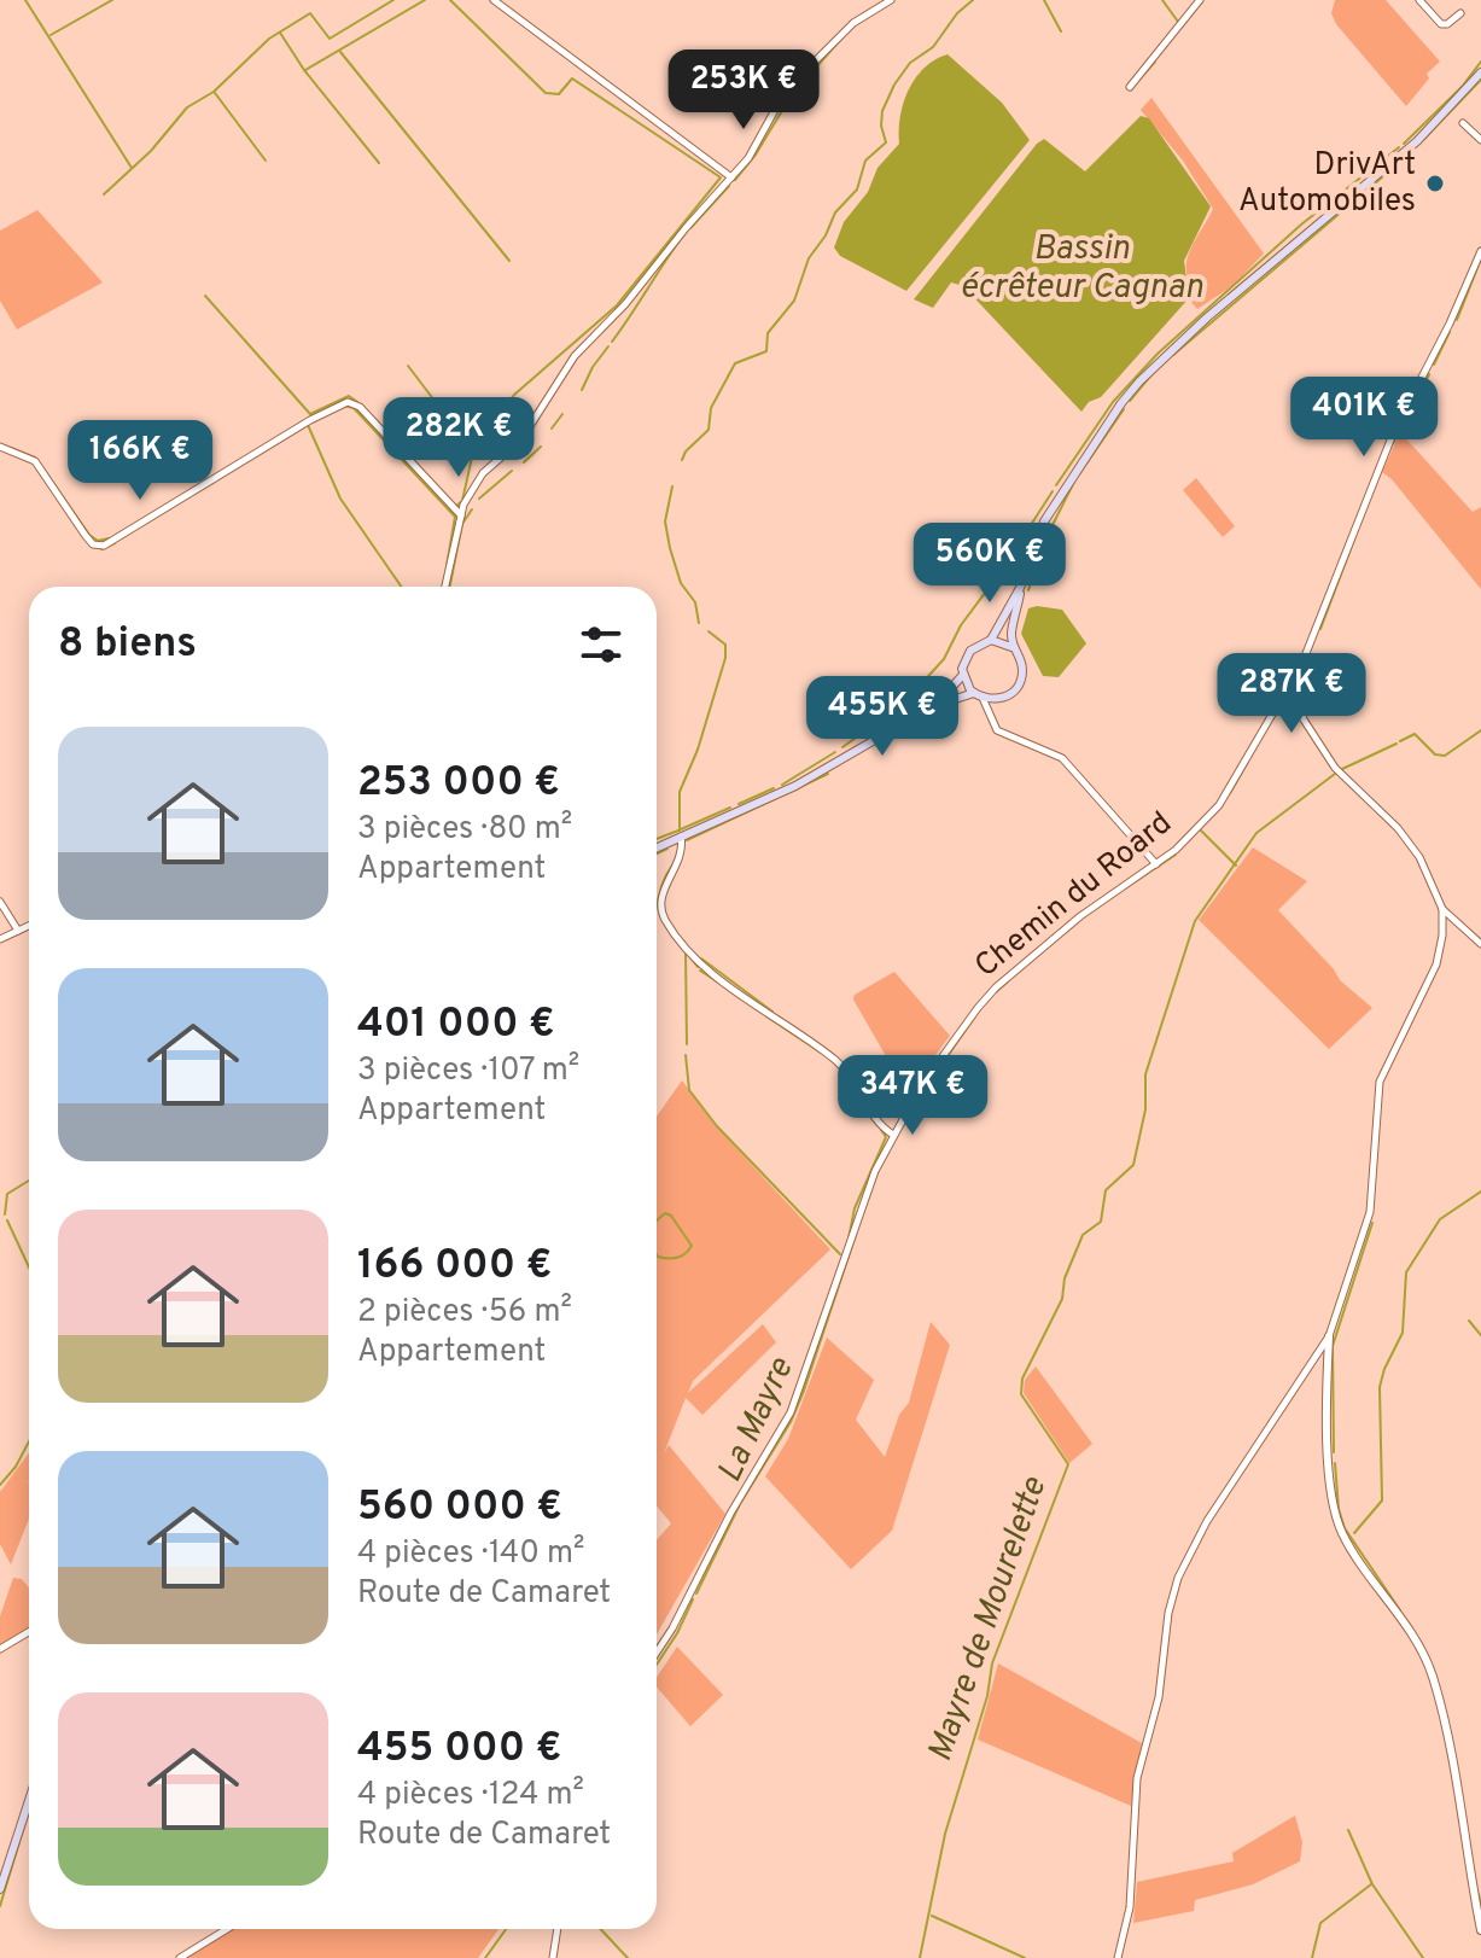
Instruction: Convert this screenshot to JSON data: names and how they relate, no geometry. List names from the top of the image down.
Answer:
{
  "streets": {
    "street": ["Chemin du Roard"]
  },
  "water": ["Bassin écrêteur Cagnan", "La Mayre", "Mayre de Mourelette"],
  "places": ["DrivArt Automobiles"],
  "page": {
    "price": [
      "253K €",
      "401K €",
      "282K €",
      "166K €",
      "560K €",
      "287K €",
      "455K €",
      "347K €"
    ],
    "heading": "8 biens",
    "list": [
      {
        "name": "253 000 €",
        "note": "3 pièces · 80 m² · Appartement"
      },
      {
        "name": "401 000 €",
        "note": "3 pièces · 107 m² · Appartement"
      },
      {
        "name": "166 000 €",
        "note": "2 pièces · 56 m² · Appartement"
      },
      {
        "name": "560 000 €",
        "note": "4 pièces · 140 m² · Route de Camaret"
      },
      {
        "name": "455 000 €",
        "note": "4 pièces · 124 m² · Route de Camaret"
      }
    ]
  }
}
